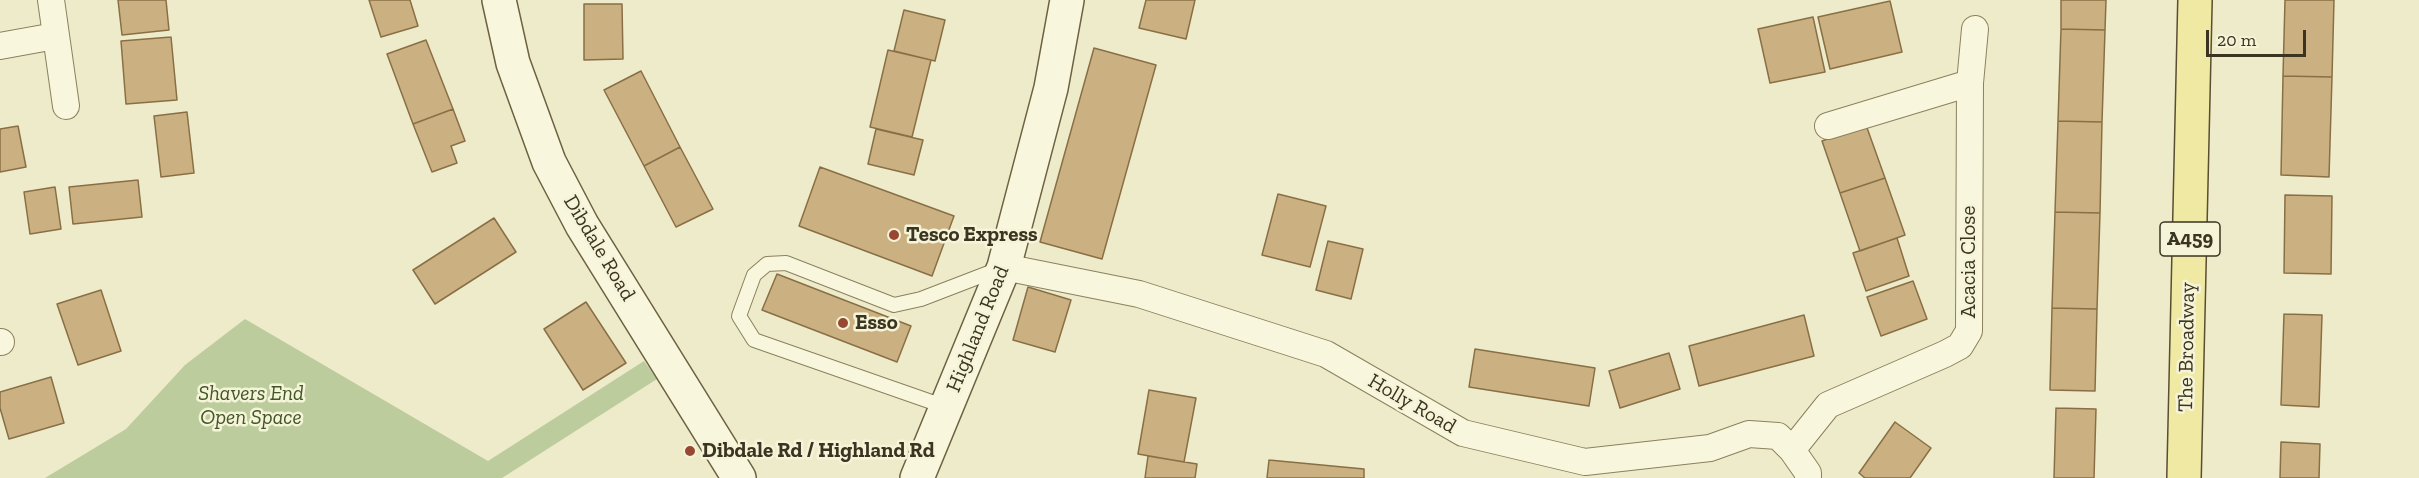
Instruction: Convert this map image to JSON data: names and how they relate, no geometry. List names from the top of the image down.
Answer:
{
  "streets": {
    "main road": ["A459", "The Broadway"],
    "street": [
      "Dibdale Road",
      "Acacia Close",
      "Highland Road",
      "Holly Road"
    ]
  },
  "crossings": [
    ["Acacia Close", "Holly Road"],
    ["Highland Road", "Holly Road"]
  ],
  "parks": ["Shavers End Open Space"],
  "places": ["Tesco Express", "Esso", "Dibdale Rd / Highland Rd"],
  "scale_bar": "20 m"
}
